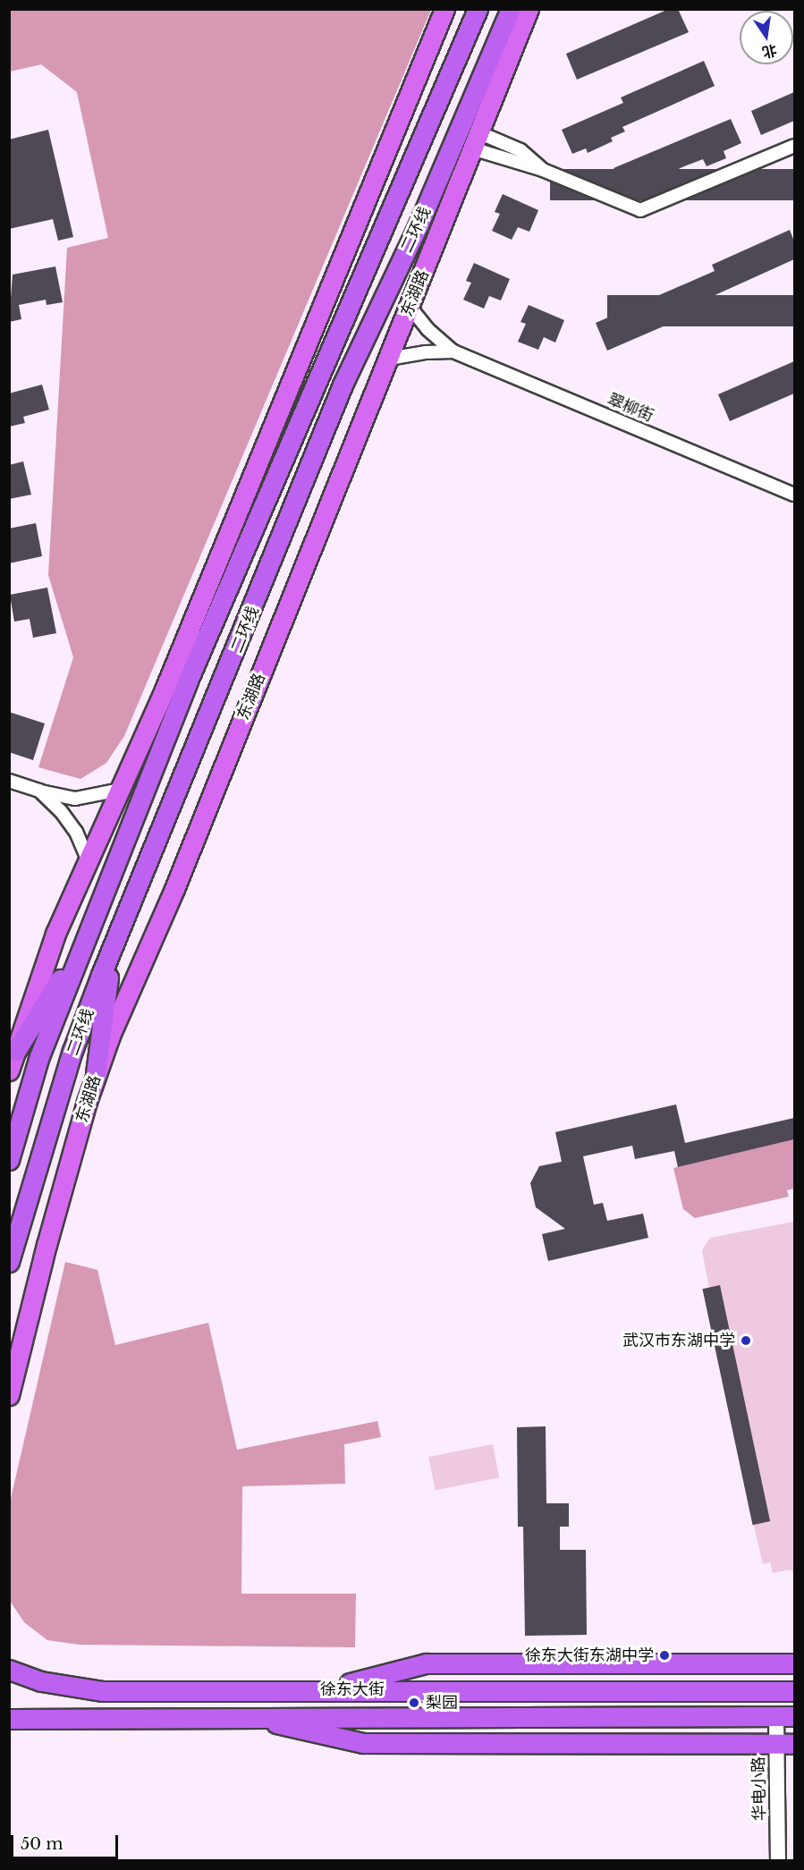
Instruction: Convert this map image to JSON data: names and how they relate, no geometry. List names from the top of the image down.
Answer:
{
  "streets": {
    "highway": ["二环线", "徐东大街"],
    "main road": ["东湖路"],
    "street": ["翠柳街", "华电小路"]
  },
  "crossings": [
    ["徐东大街", "华电小路"]
  ],
  "places": ["武汉市东湖中学", "徐东大街东湖中学", "梨园"],
  "scale_bar": "50 m",
  "north": "bottom"
}
